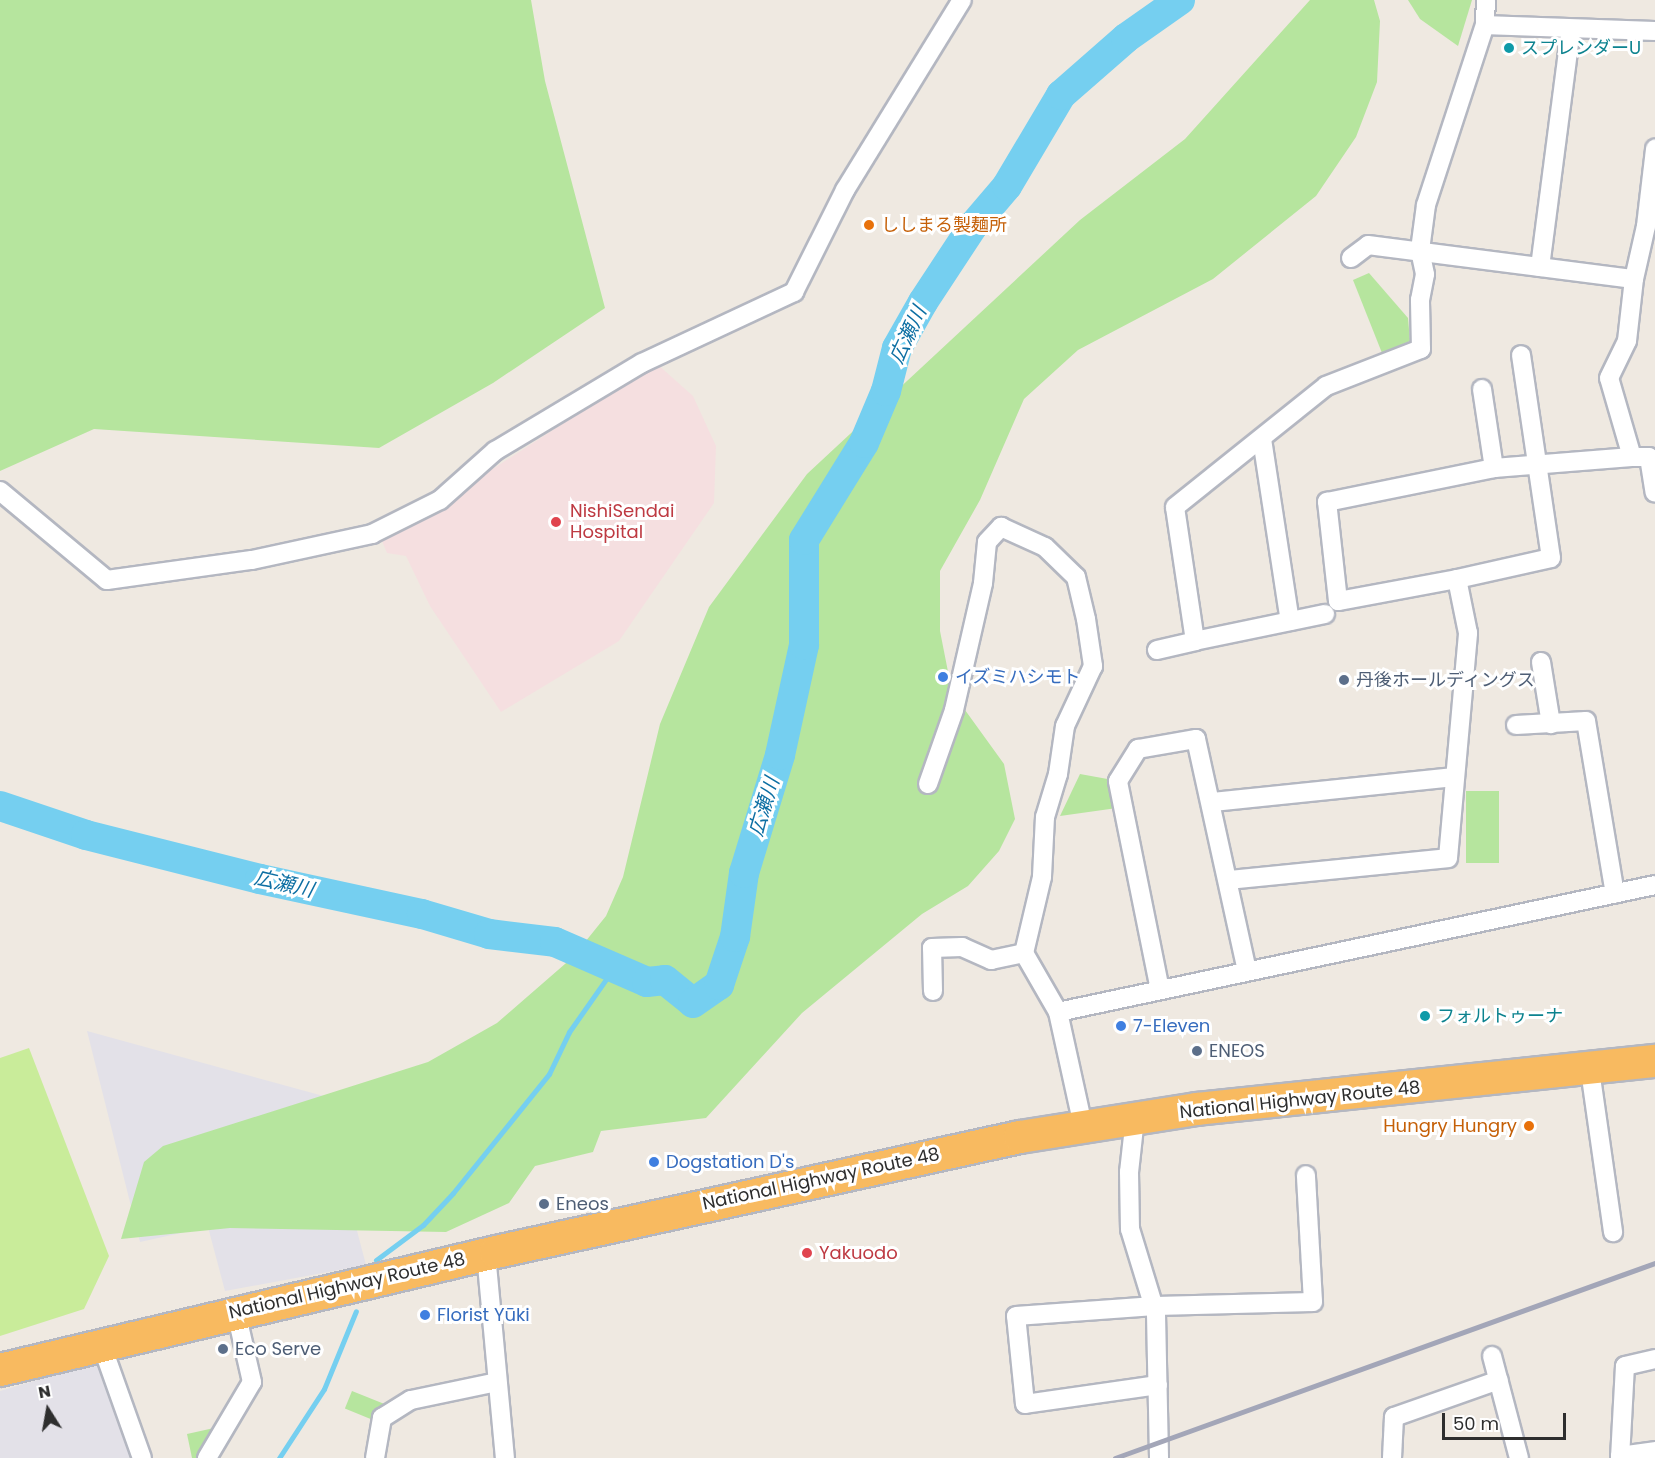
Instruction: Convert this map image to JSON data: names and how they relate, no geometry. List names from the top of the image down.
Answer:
{
  "streets": {
    "highway": ["National Highway Route 48"]
  },
  "water": ["広瀬川"],
  "places": [
    "スプレンダーU",
    "ししまる製麺所",
    "NishiSendai Hospital",
    "イズミハシモト",
    "丹後ホールディングス",
    "フォルトゥーナ",
    "7-Eleven",
    "ENEOS",
    "Hungry Hungry",
    "Dogstation D's",
    "Eneos",
    "Yakuodo",
    "Florist Yūki",
    "Eco Serve"
  ],
  "scale_bar": "50 m",
  "north": "top"
}
